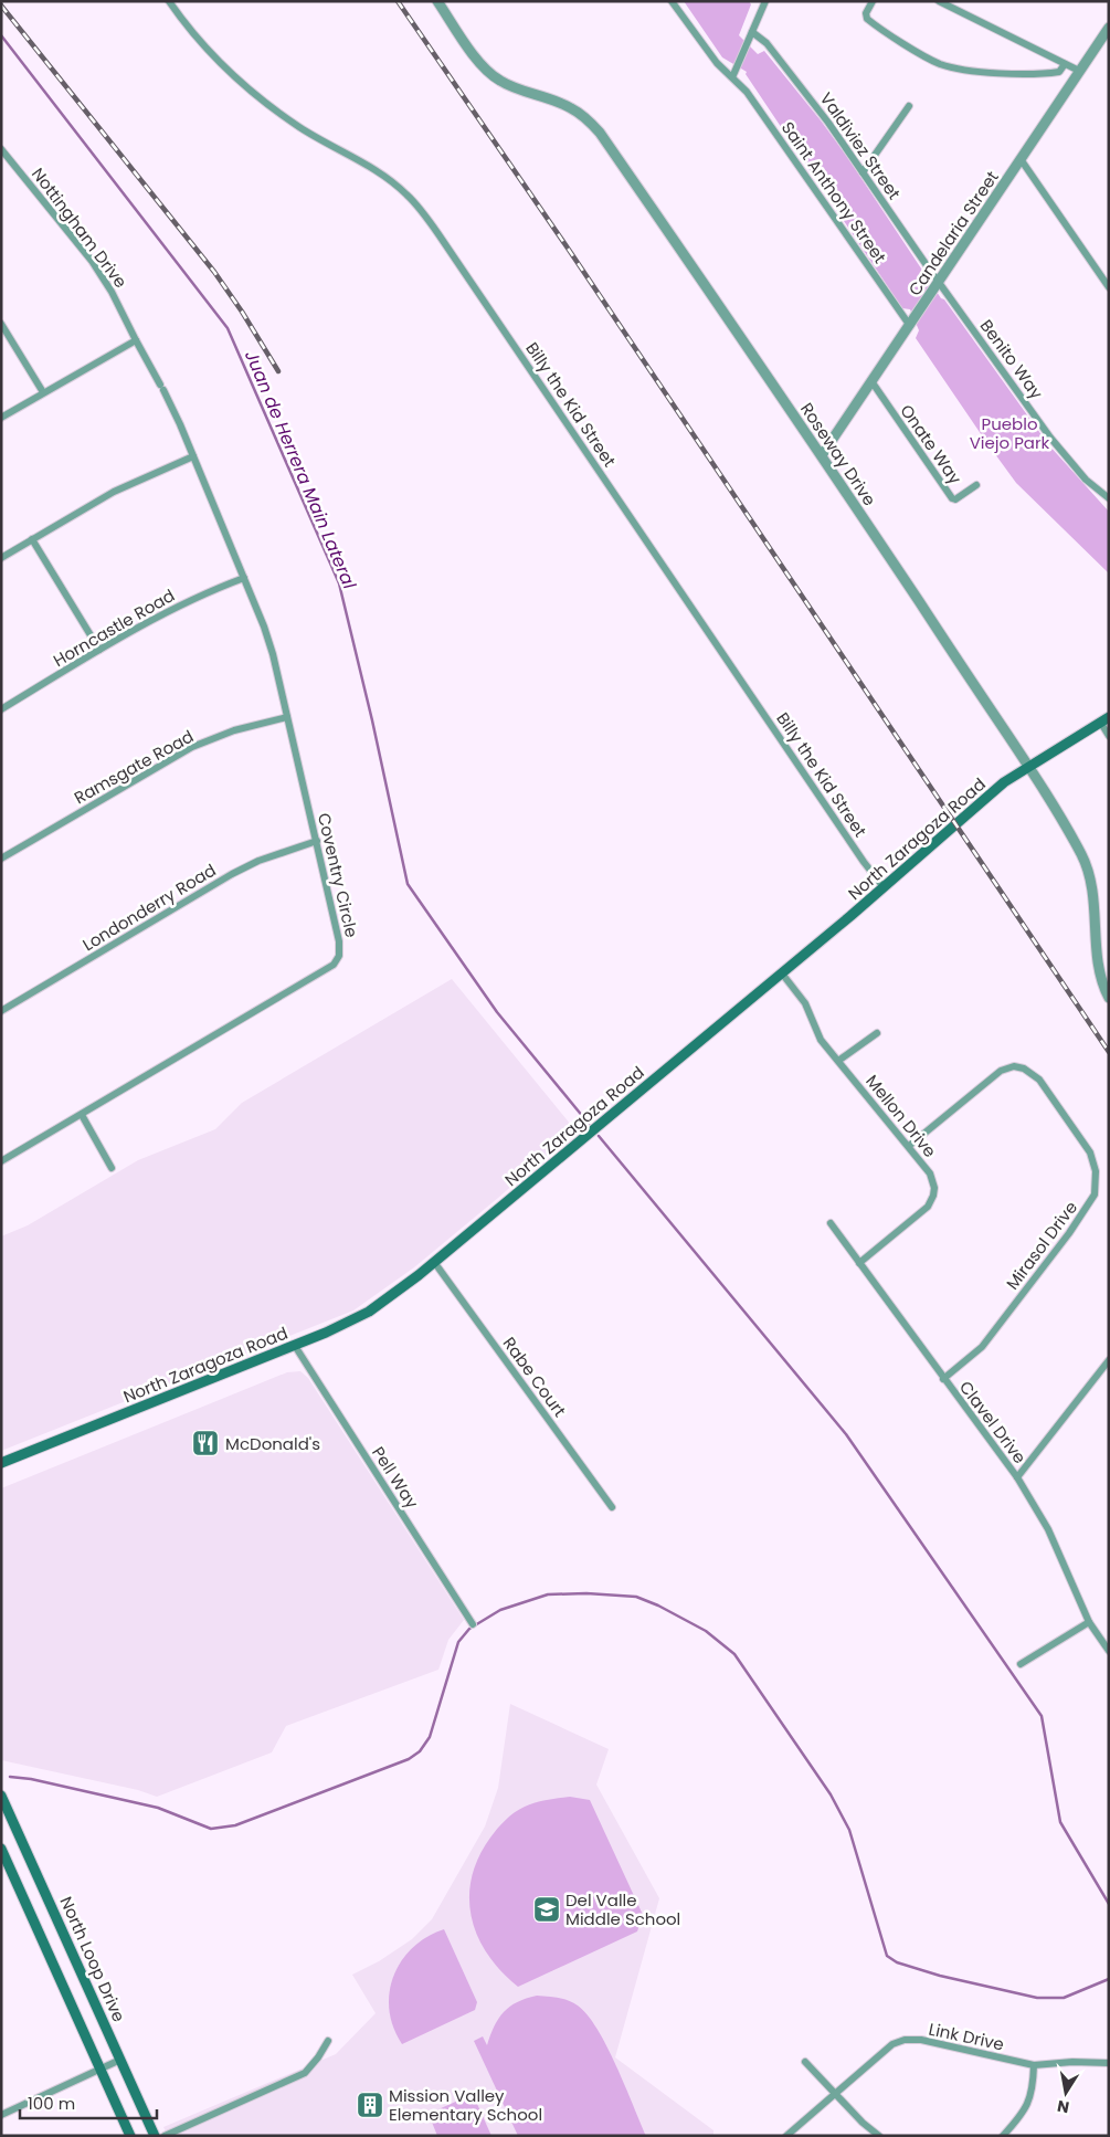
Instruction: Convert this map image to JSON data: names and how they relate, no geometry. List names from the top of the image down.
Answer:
{
  "streets": {
    "main road": ["North Zaragoza Road", "North Loop Drive"],
    "street": [
      "Valdiviez Street",
      "Saint Anthony Street",
      "Nottingham Drive",
      "Candelaria Street",
      "Benito Way",
      "Billy the Kid Street",
      "Onate Way",
      "Roseway Drive",
      "Horncastle Road",
      "Ramsgate Road",
      "Coventry Circle",
      "Londonderry Road",
      "Mellon Drive",
      "Mirasol Drive",
      "Rabe Court",
      "Clavel Drive",
      "Pell Way",
      "Link Drive"
    ]
  },
  "crossings": [
    ["Valdiviez Street", "Candelaria Street"],
    ["Valdiviez Street", "Benito Way"],
    ["Saint Anthony Street", "Candelaria Street"],
    ["Nottingham Drive", "Coventry Circle"],
    ["Candelaria Street", "Benito Way"],
    ["Candelaria Street", "Onate Way"],
    ["Candelaria Street", "Roseway Drive"],
    ["Billy the Kid Street", "North Zaragoza Road"],
    ["Roseway Drive", "North Zaragoza Road"],
    ["Horncastle Road", "Coventry Circle"],
    ["Ramsgate Road", "Coventry Circle"],
    ["North Zaragoza Road", "Mellon Drive"],
    ["North Zaragoza Road", "Rabe Court"],
    ["North Zaragoza Road", "Pell Way"],
    ["Coventry Circle", "Londonderry Road"],
    ["Mellon Drive", "Mirasol Drive"],
    ["Mellon Drive", "Clavel Drive"],
    ["Mirasol Drive", "Clavel Drive"]
  ],
  "water": ["Juan de Herrera Main Lateral"],
  "parks": ["Pueblo Viejo Park"],
  "places": {
    "restaurant": ["McDonald's"],
    "school or university": ["Del Valle Middle School"],
    "building": ["Mission Valley Elementary School"]
  },
  "scale_bar": "100 m",
  "north": "bottom"
}
